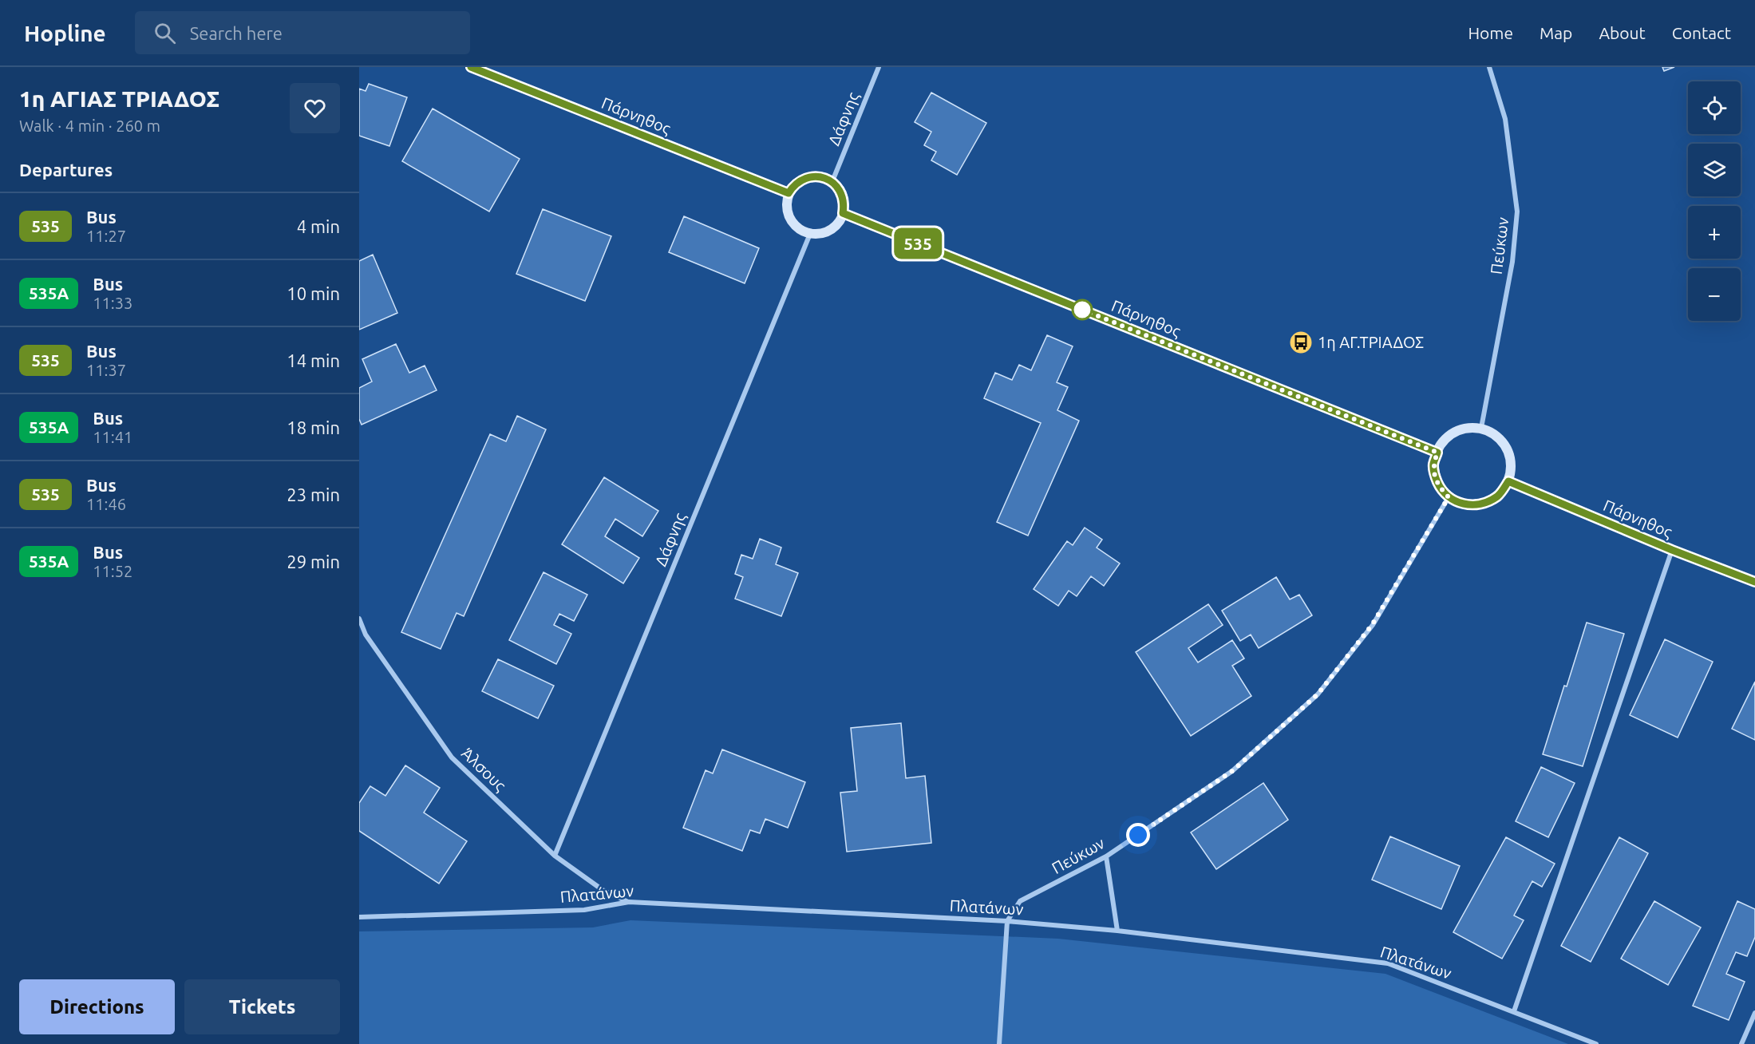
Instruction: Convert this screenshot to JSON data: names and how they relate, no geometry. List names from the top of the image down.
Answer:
{
  "streets": {
    "street": [
      "Πάρνηθος",
      "Δάφνης",
      "Πεύκων",
      "Άλσους",
      "Πλατάνων"
    ]
  },
  "crossings": [
    ["Πάρνηθος", "Δάφνης"],
    ["Πάρνηθος", "Πεύκων"],
    ["Δάφνης", "Άλσους"],
    ["Πεύκων", "Πλατάνων"],
    ["Άλσους", "Πλατάνων"]
  ],
  "places": {
    "bus stop": ["1η ΑΓ.ΤΡΙΑΔΟΣ"]
  },
  "lines": ["bus line 535"],
  "page": {
    "header": "Hopline",
    "search": "Search here",
    "nav": [
      "Home",
      "Map",
      "About",
      "Contact"
    ],
    "heading": [
      ["1η ΑΓΙΑΣ ΤΡΙΑΔΟΣ", "Walk · 4 min · 260 m"],
      "Departures"
    ],
    "on_map": "535",
    "map_buttons": ["+", "−"],
    "list": [
      {
        "mark": "535",
        "name": "Bus",
        "note": "11:27",
        "value": "4 min"
      },
      {
        "mark": "535A",
        "name": "Bus",
        "note": "11:33",
        "value": "10 min"
      },
      {
        "mark": "535",
        "name": "Bus",
        "note": "11:37",
        "value": "14 min"
      },
      {
        "mark": "535A",
        "name": "Bus",
        "note": "11:41",
        "value": "18 min"
      },
      {
        "mark": "535",
        "name": "Bus",
        "note": "11:46",
        "value": "23 min"
      },
      {
        "mark": "535A",
        "name": "Bus",
        "note": "11:52",
        "value": "29 min"
      }
    ],
    "buttons": ["Directions", "Tickets"]
  }
}
